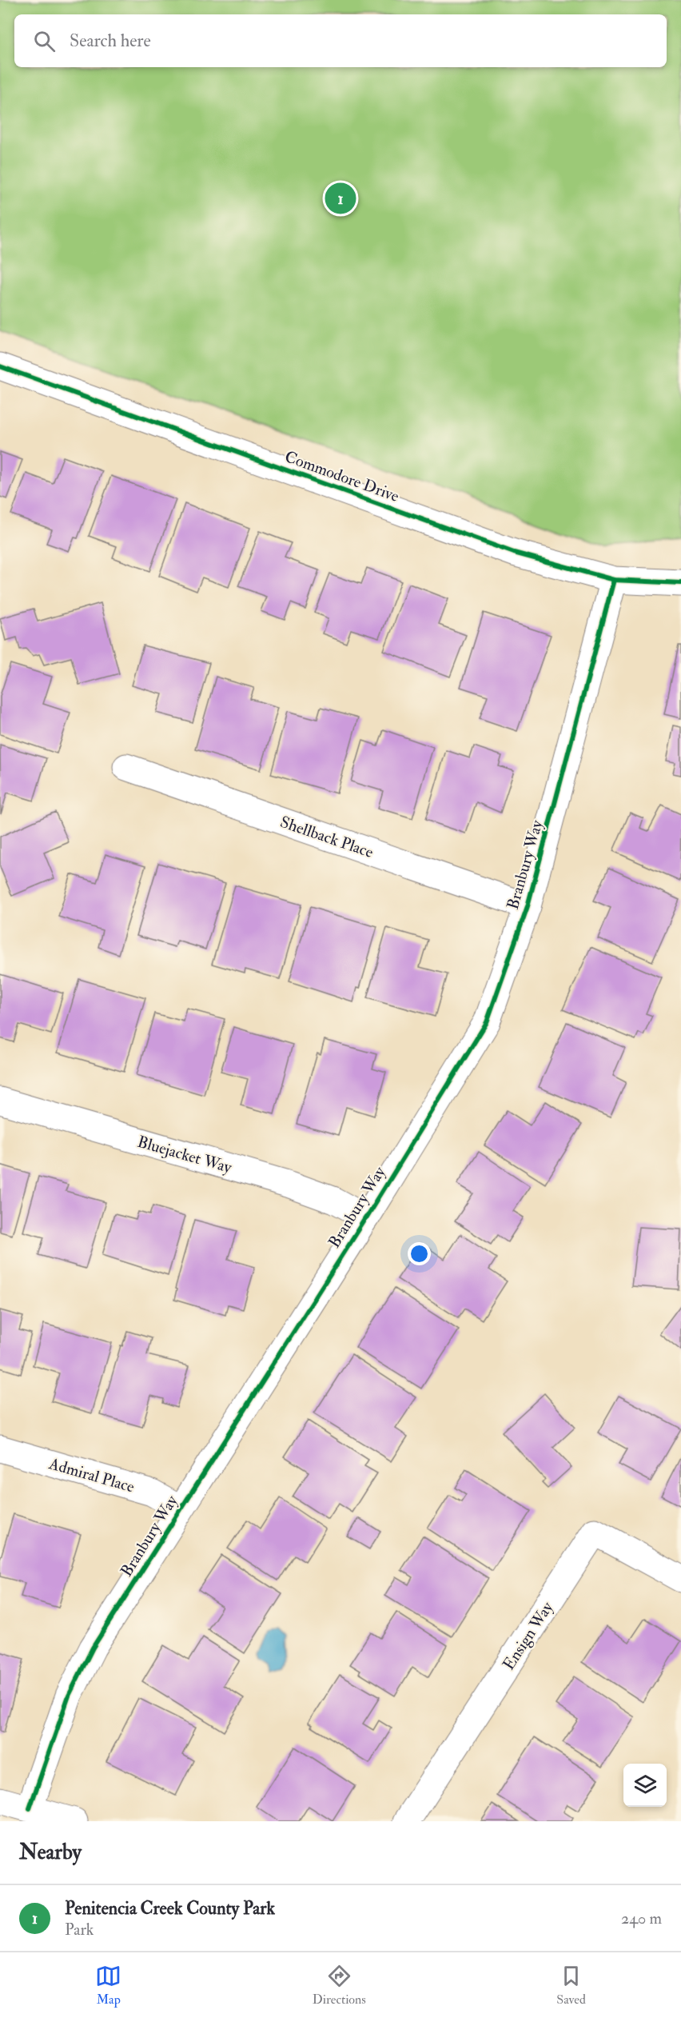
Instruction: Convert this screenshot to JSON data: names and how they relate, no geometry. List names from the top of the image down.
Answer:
{
  "streets": {
    "street": [
      "Commodore Drive",
      "Shellback Place",
      "Branbury Way",
      "Bluejacket Way",
      "Admiral Place",
      "Ensign Way"
    ]
  },
  "crossings": [
    ["Commodore Drive", "Branbury Way"],
    ["Shellback Place", "Branbury Way"],
    ["Branbury Way", "Bluejacket Way"],
    ["Branbury Way", "Admiral Place"]
  ],
  "page": {
    "search": "Search here",
    "pins": "1",
    "heading": "Nearby",
    "list": [
      {
        "mark": "1",
        "name": "Penitencia Creek County Park",
        "note": "Park",
        "value": "240 m"
      }
    ],
    "nav": ["Map", "Directions", "Saved"]
  }
}
